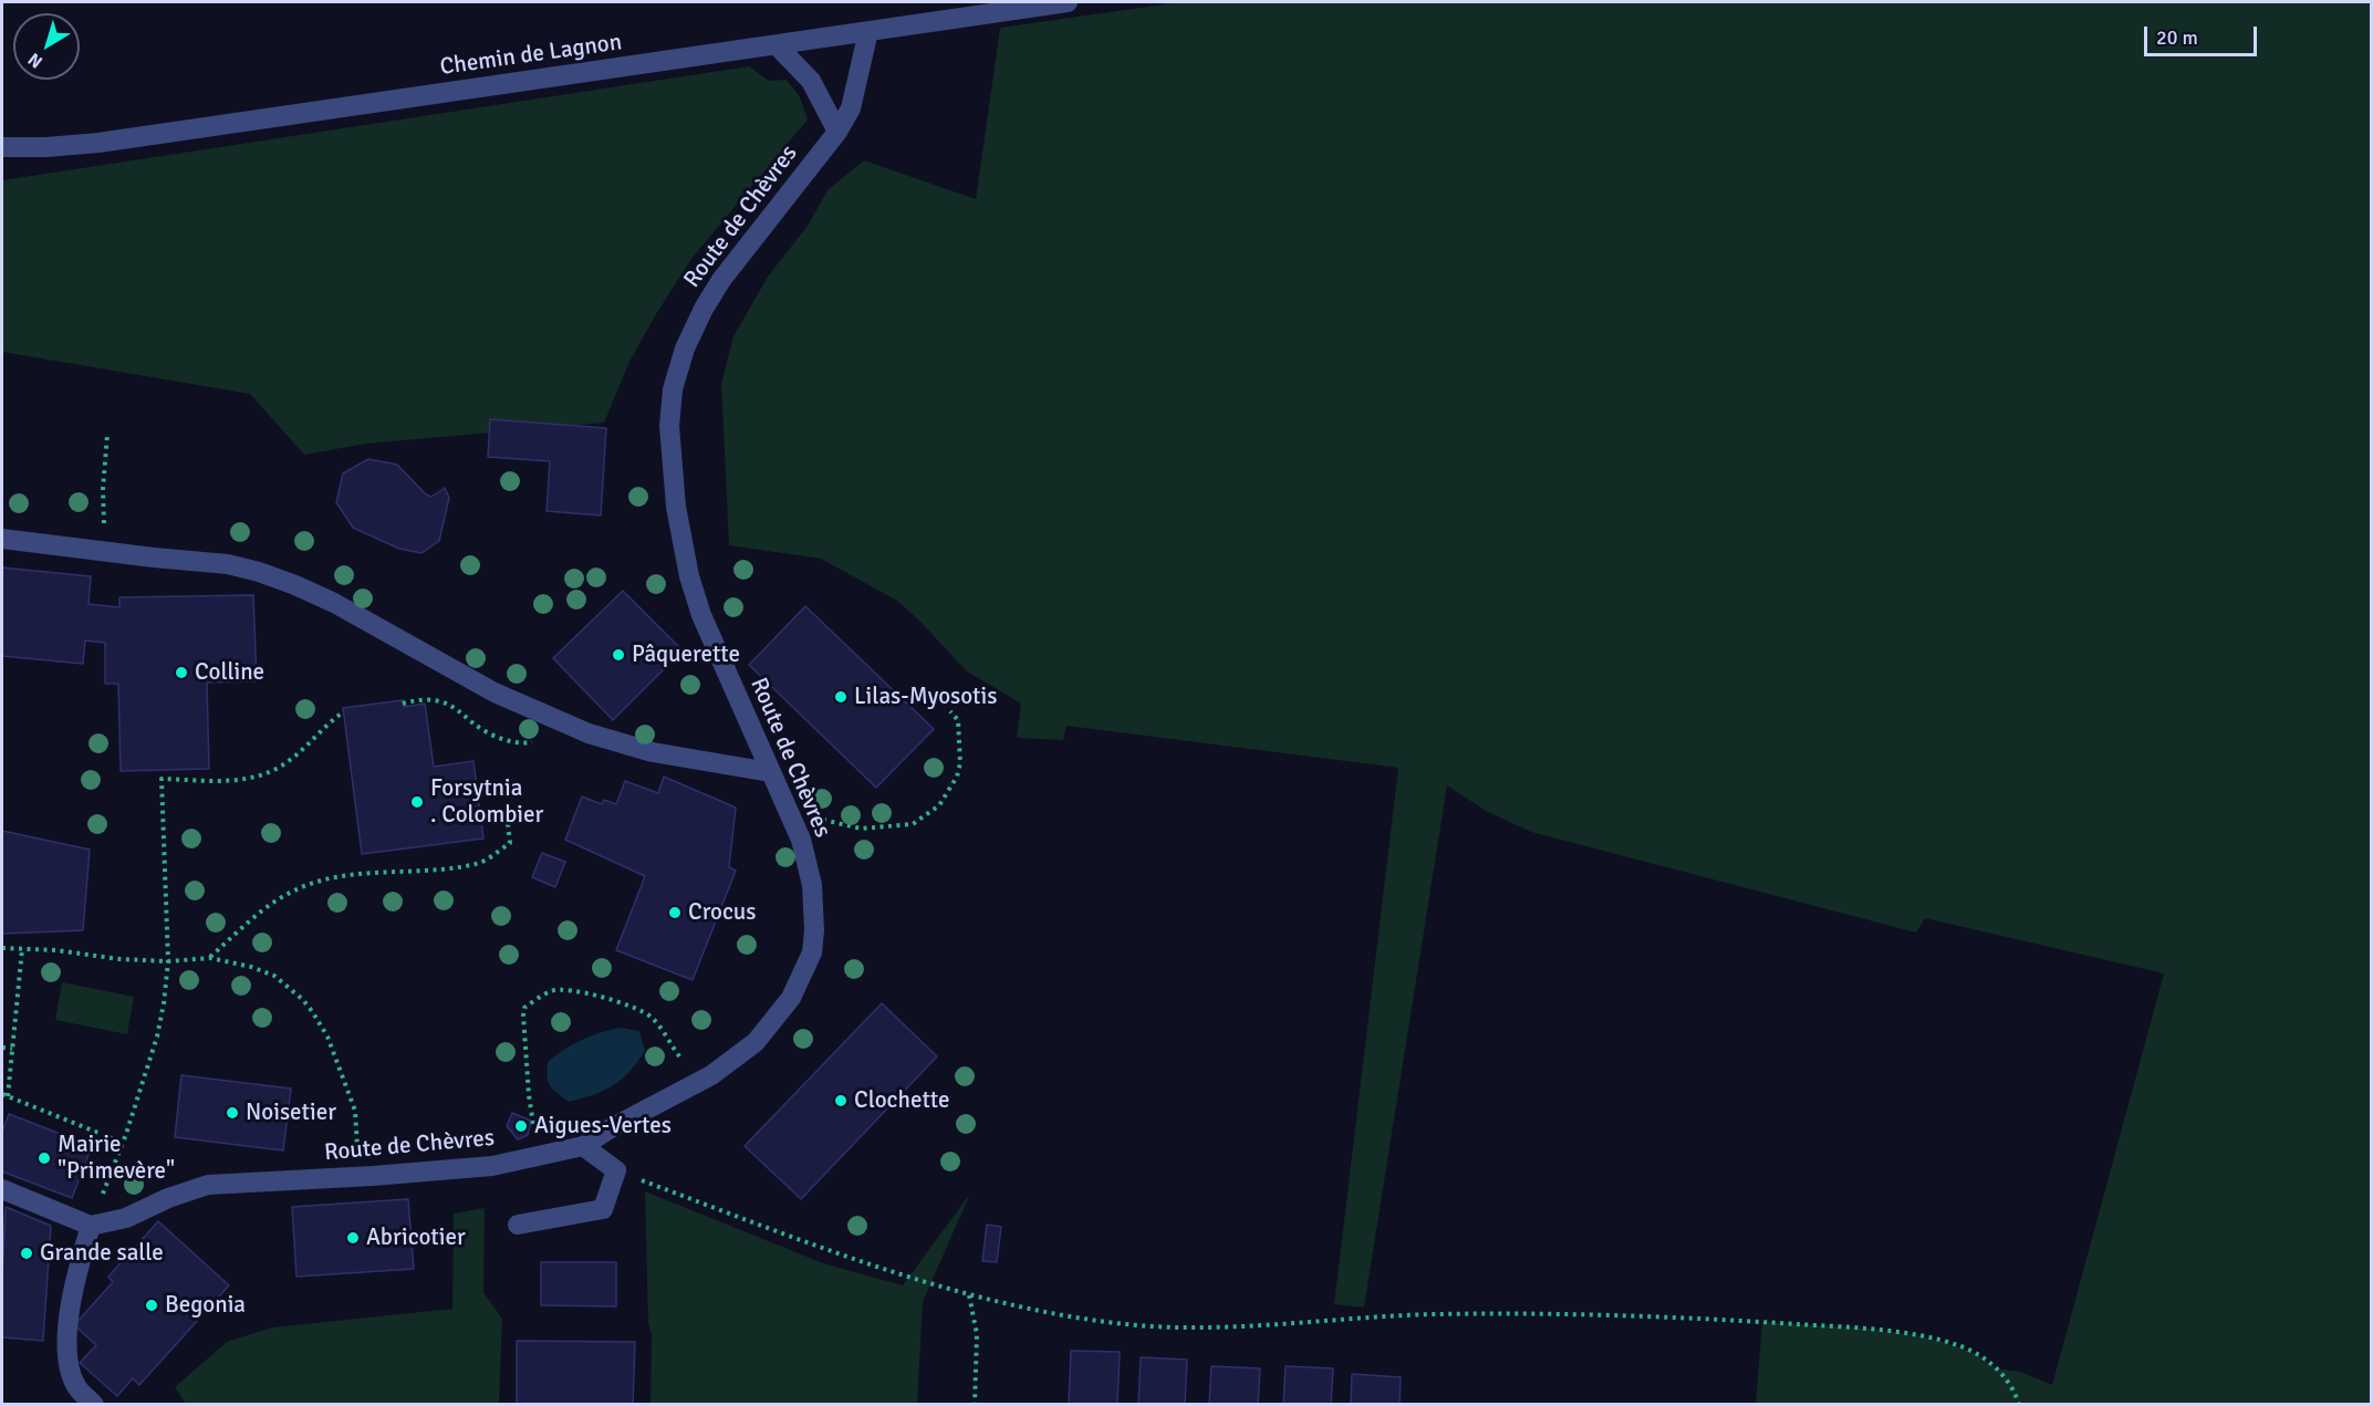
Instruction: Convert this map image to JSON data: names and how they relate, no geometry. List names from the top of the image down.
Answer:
{
  "streets": {
    "street": ["Chemin de Lagnon", "Route de Chèvres"]
  },
  "crossings": [
    ["Chemin de Lagnon", "Route de Chèvres"]
  ],
  "places": [
    "Pâquerette",
    "Colline",
    "Lilas-Myosotis",
    "Forsytnia . Colombier",
    "Crocus",
    "Clochette",
    "Noisetier",
    "Aigues-Vertes",
    "Mairie \"Primevère\"",
    "Abricotier",
    "Grande salle",
    "Begonia"
  ],
  "scale_bar": "20 m",
  "north": "bottom left"
}
